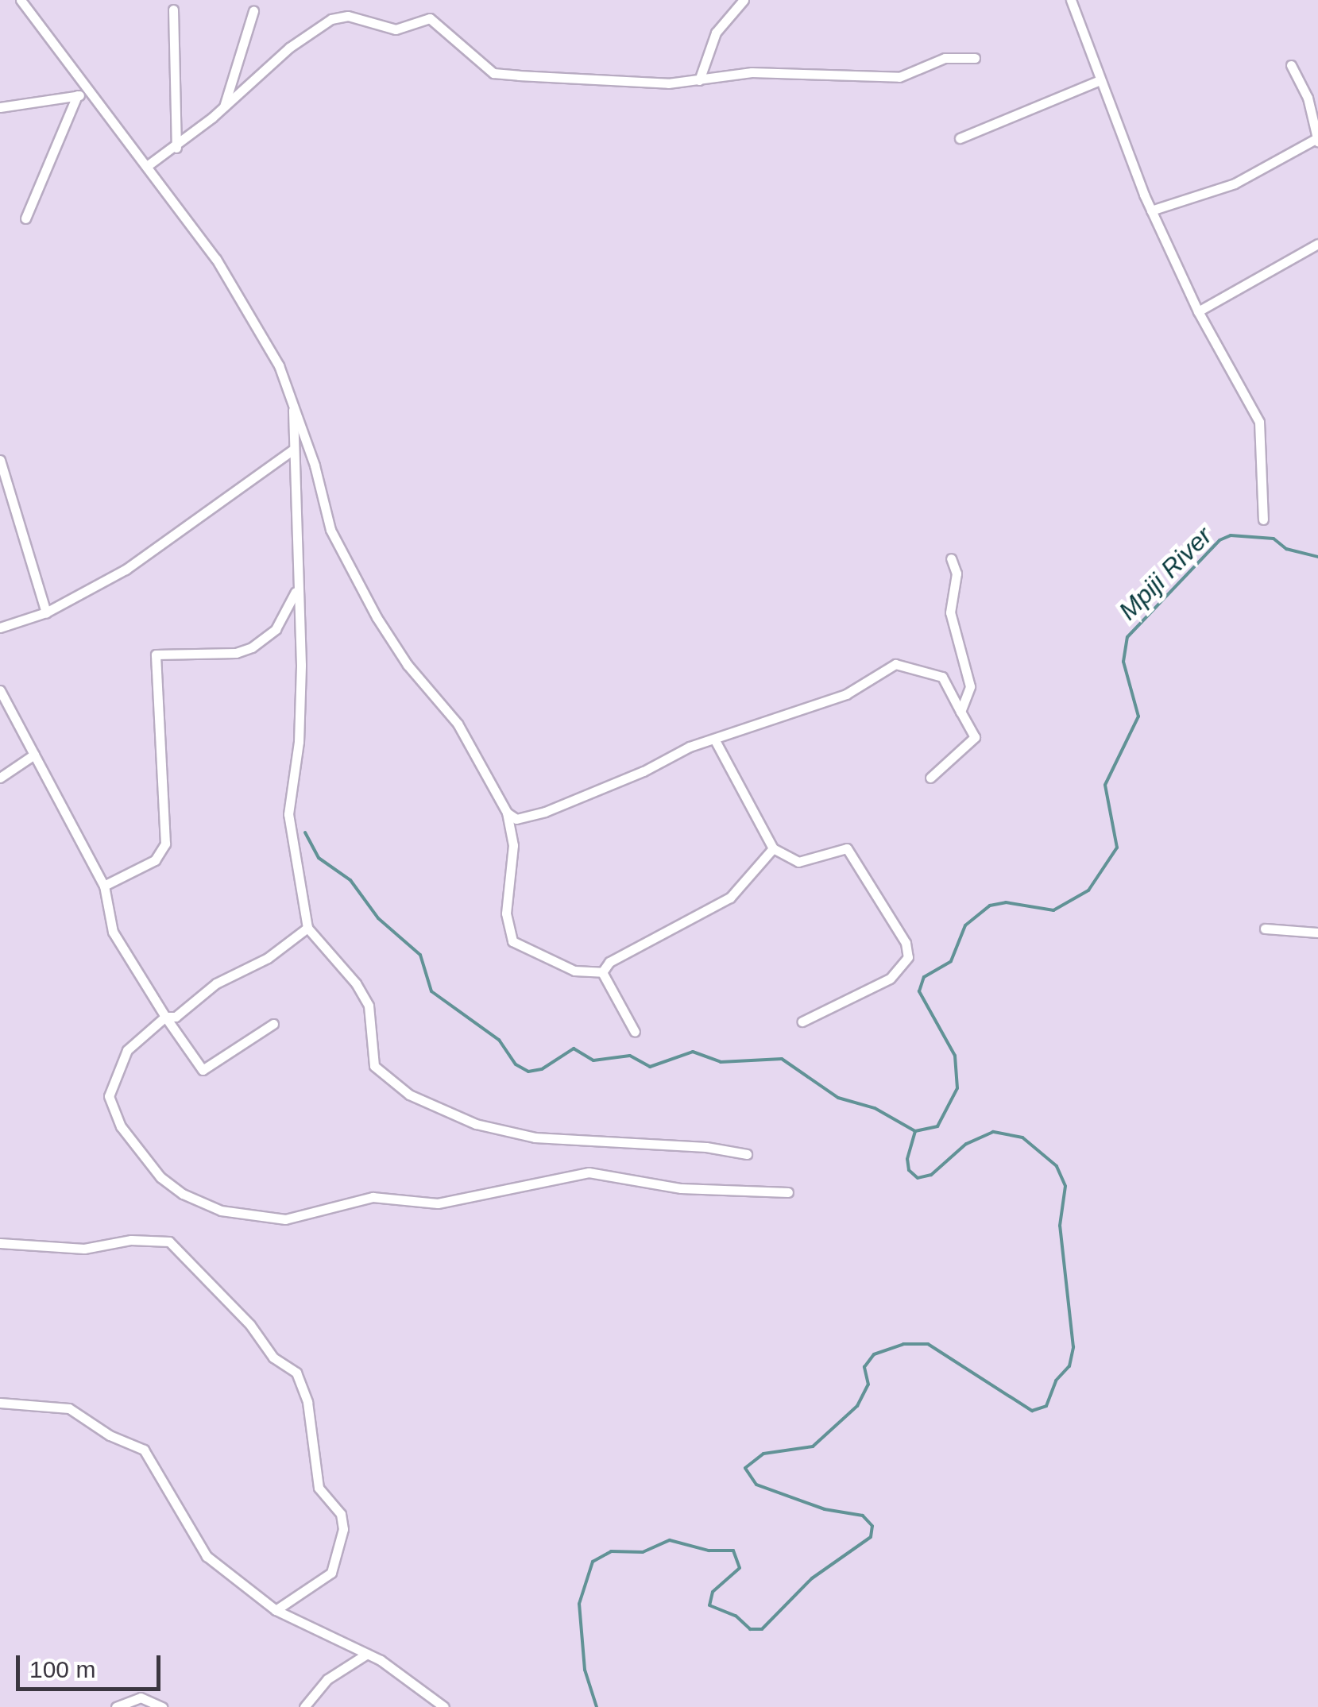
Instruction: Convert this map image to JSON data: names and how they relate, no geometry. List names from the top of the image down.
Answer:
{
  "water": ["Mpiji River"],
  "scale_bar": "100 m"
}
